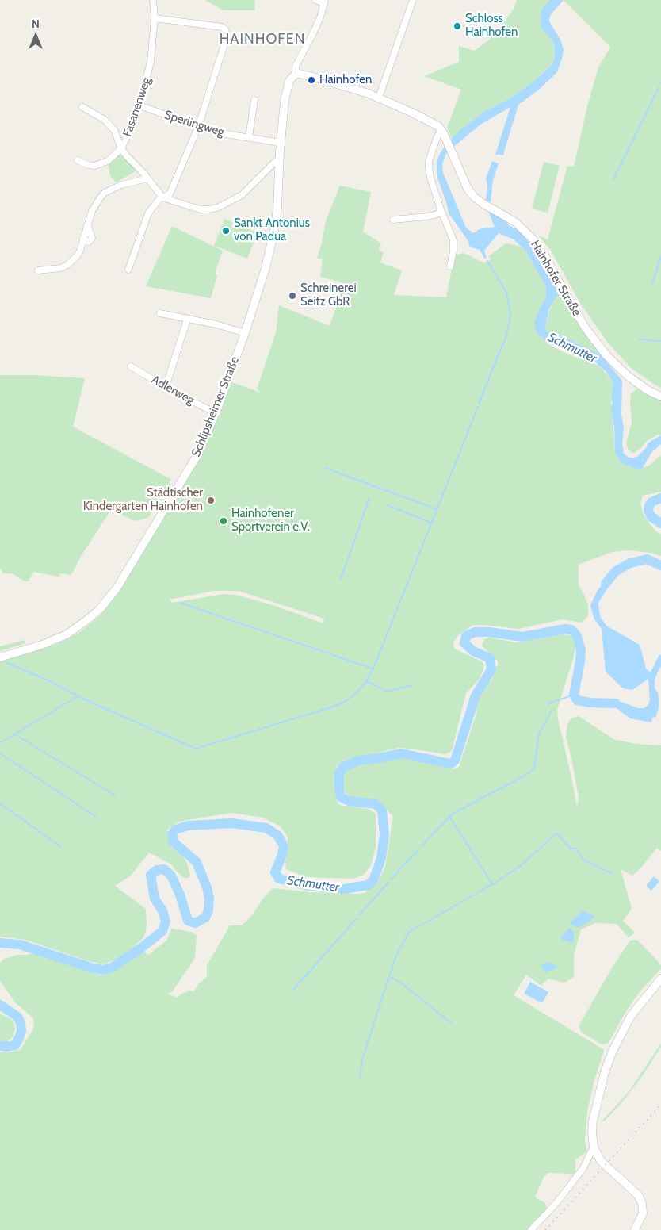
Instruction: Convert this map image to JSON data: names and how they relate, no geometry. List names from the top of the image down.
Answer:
{
  "streets": {
    "street": [
      "Fasanenweg",
      "Sperlingweg",
      "Hainhofer Straße",
      "Adlerweg",
      "Schlipsheimer Straße"
    ]
  },
  "crossings": [
    ["Fasanenweg", "Sperlingweg"],
    ["Sperlingweg", "Schlipsheimer Straße"],
    ["Adlerweg", "Schlipsheimer Straße"]
  ],
  "districts": ["HAINHOFEN"],
  "water": ["Schmutter"],
  "places": [
    "Schloss Hainhofen",
    "Hainhofen",
    "Sankt Antonius von Padua",
    "Schreinerei Seitz GbR",
    "Städtischer Kindergarten Hainhofen",
    "Hainhofener Sportverein e.V."
  ],
  "north": "top"
}
